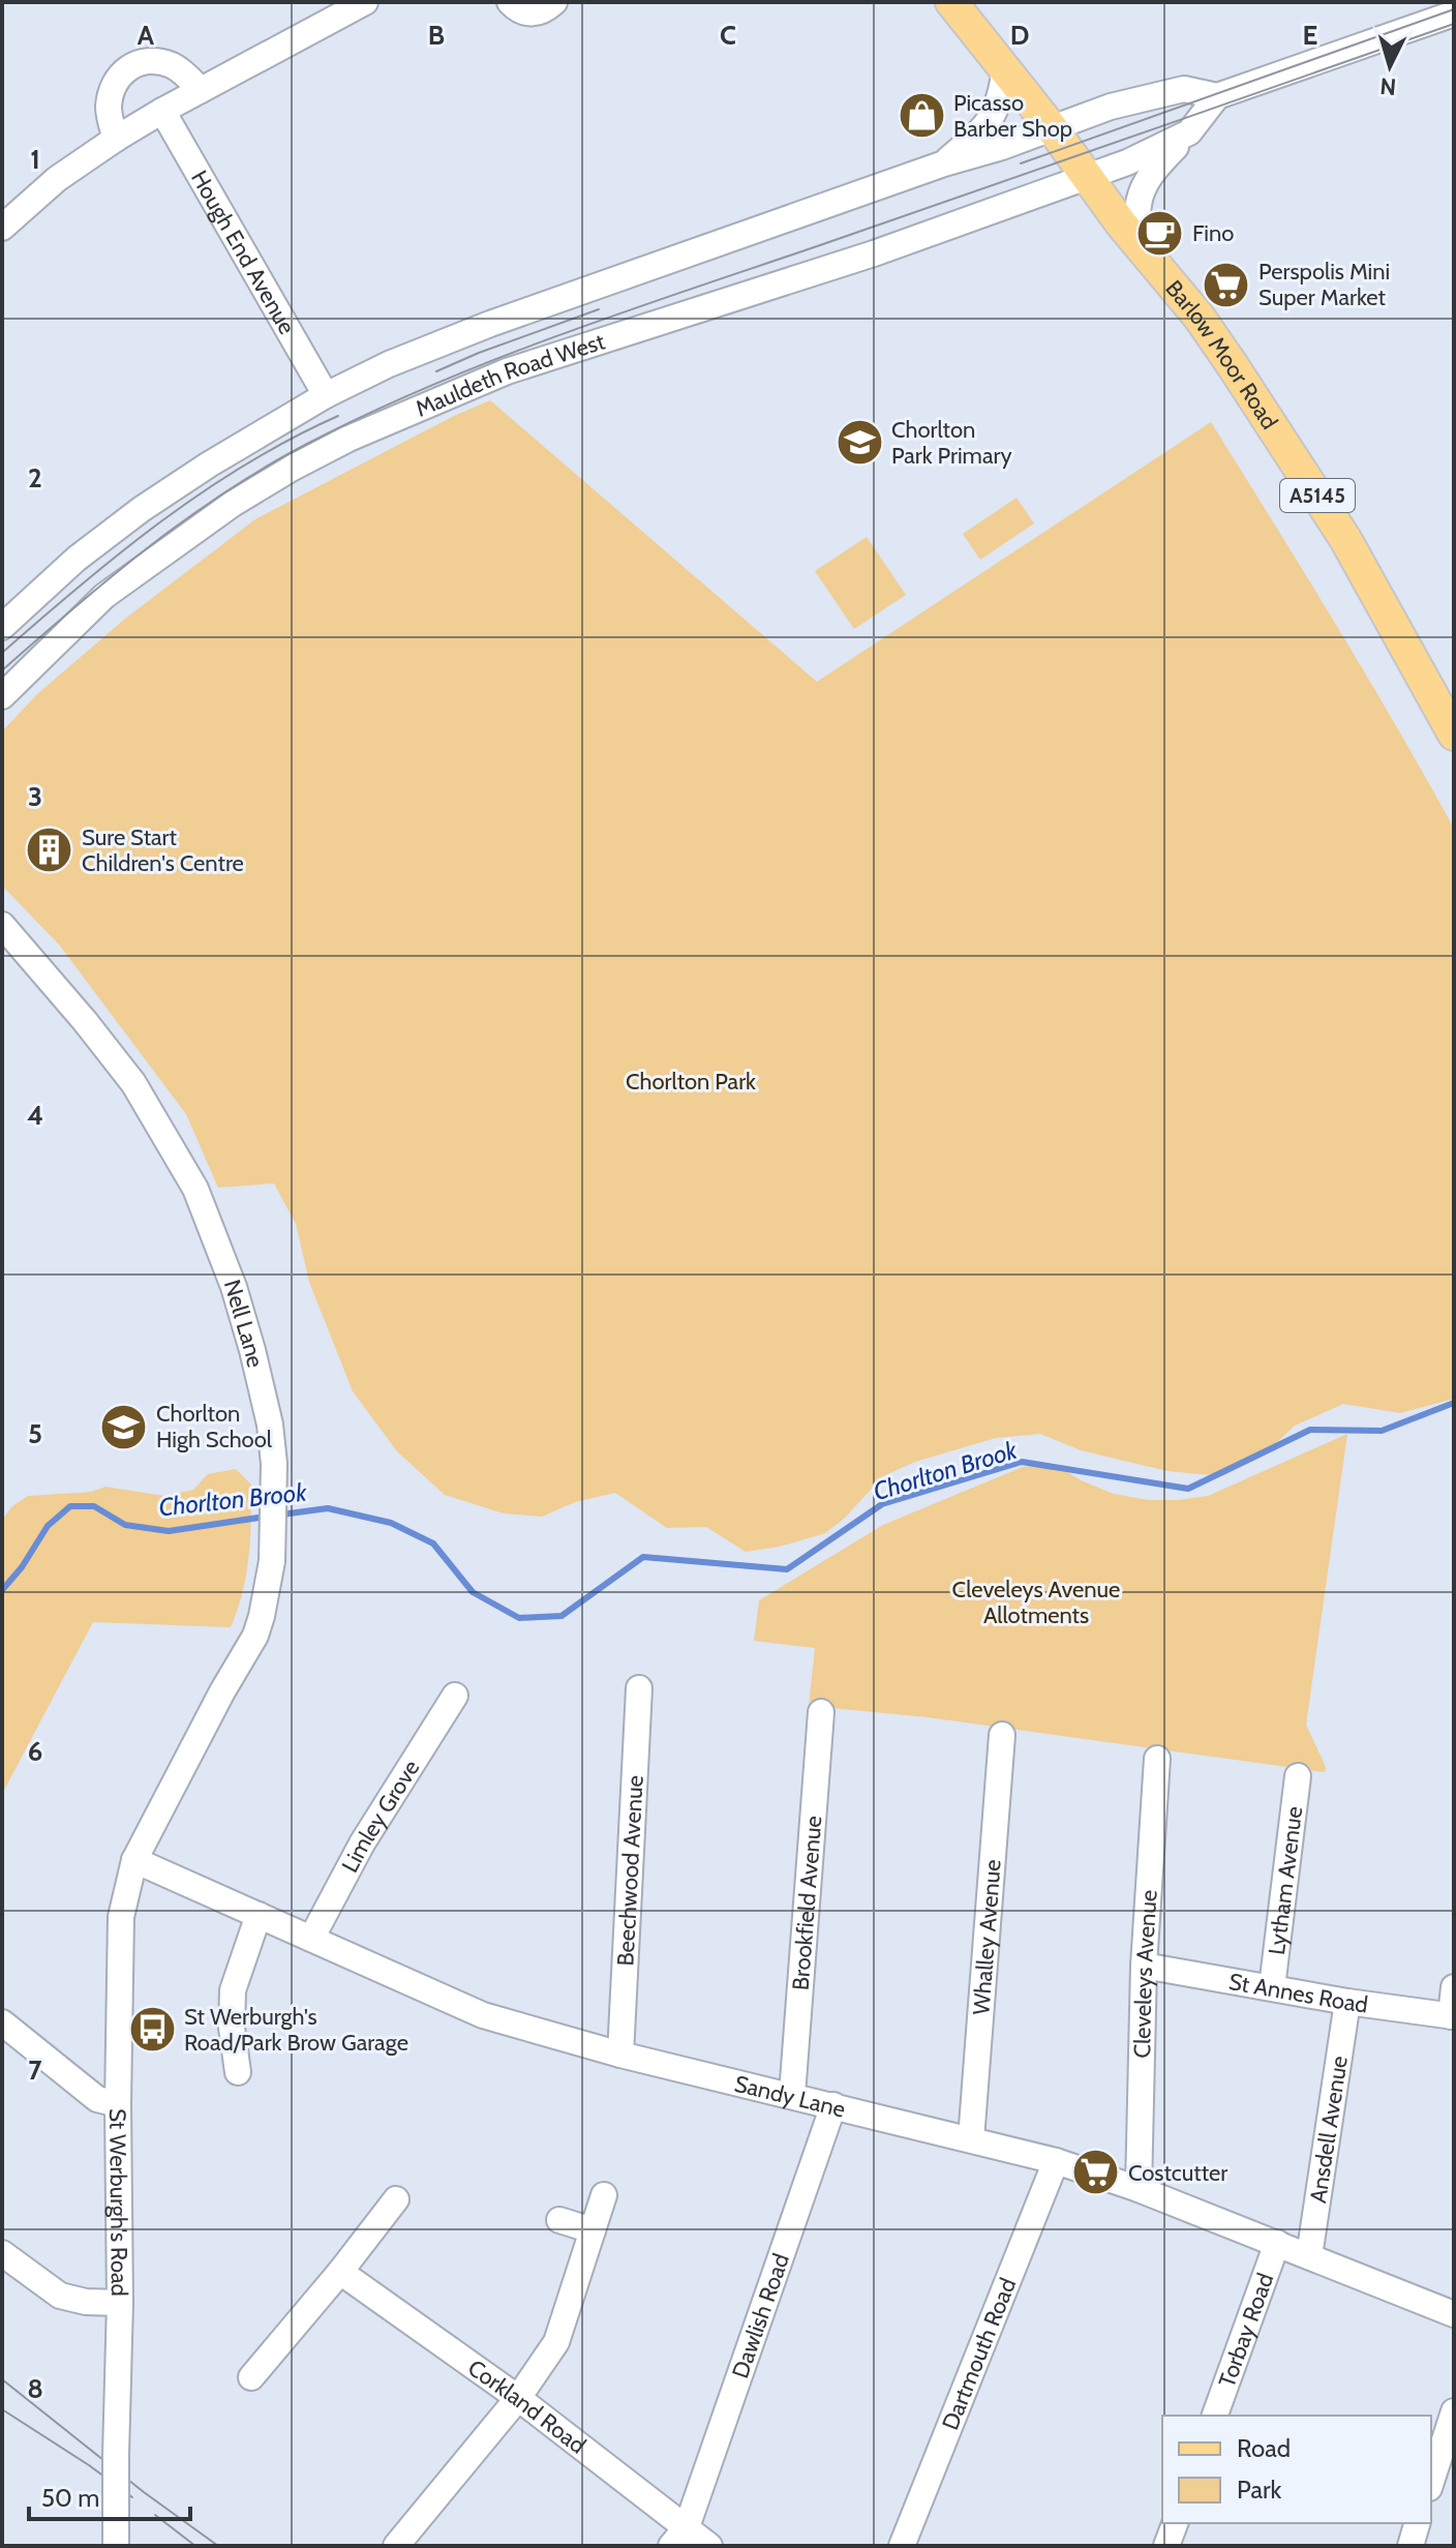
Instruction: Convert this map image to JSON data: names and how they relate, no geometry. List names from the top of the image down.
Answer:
{
  "streets": {
    "main road": ["Barlow Moor Road", "A5145"],
    "street": [
      "Hough End Avenue",
      "Mauldeth Road West",
      "Nell Lane",
      "Limley Grove",
      "Beechwood Avenue",
      "Lytham Avenue",
      "Brookfield Avenue",
      "Whalley Avenue",
      "Cleveleys Avenue",
      "St Annes Road",
      "Sandy Lane",
      "Ansdell Avenue",
      "St Werburgh's Road",
      "Dawlish Road",
      "Torbay Road",
      "Dartmouth Road",
      "Corkland Road"
    ]
  },
  "crossings": [
    ["Barlow Moor Road", "Mauldeth Road West"],
    ["Nell Lane", "Sandy Lane"],
    ["Nell Lane", "St Werburgh's Road"],
    ["Limley Grove", "Sandy Lane"],
    ["Beechwood Avenue", "Sandy Lane"],
    ["Lytham Avenue", "St Annes Road"],
    ["Brookfield Avenue", "Sandy Lane"],
    ["Whalley Avenue", "Sandy Lane"],
    ["Cleveleys Avenue", "St Annes Road"],
    ["Cleveleys Avenue", "Sandy Lane"],
    ["St Annes Road", "Ansdell Avenue"],
    ["Sandy Lane", "Ansdell Avenue"],
    ["Sandy Lane", "St Werburgh's Road"],
    ["Sandy Lane", "Dawlish Road"],
    ["Sandy Lane", "Torbay Road"],
    ["Sandy Lane", "Dartmouth Road"],
    ["Dawlish Road", "Corkland Road"]
  ],
  "water": ["Chorlton Brook"],
  "parks": ["Chorlton Park", "Cleveleys Avenue Allotments"],
  "places": {
    "shop": ["Picasso Barber Shop"],
    "cafe": ["Fino"],
    "supermarket": ["Perspolis Mini Super Market", "Costcutter"],
    "school or university": ["Chorlton Park Primary", "Chorlton High School"],
    "building": ["Sure Start Children's Centre"],
    "bus stop": ["St Werburgh's Road/Park Brow Garage"]
  },
  "legend": ["Road", "Park"],
  "scale_bar": "50 m",
  "north": "bottom",
  "grid": {
    "columns": [
      "A",
      "B",
      "C",
      "D",
      "E"
    ],
    "rows": [
      "1",
      "2",
      "3",
      "4",
      "5",
      "6",
      "7",
      "8"
    ]
  }
}
